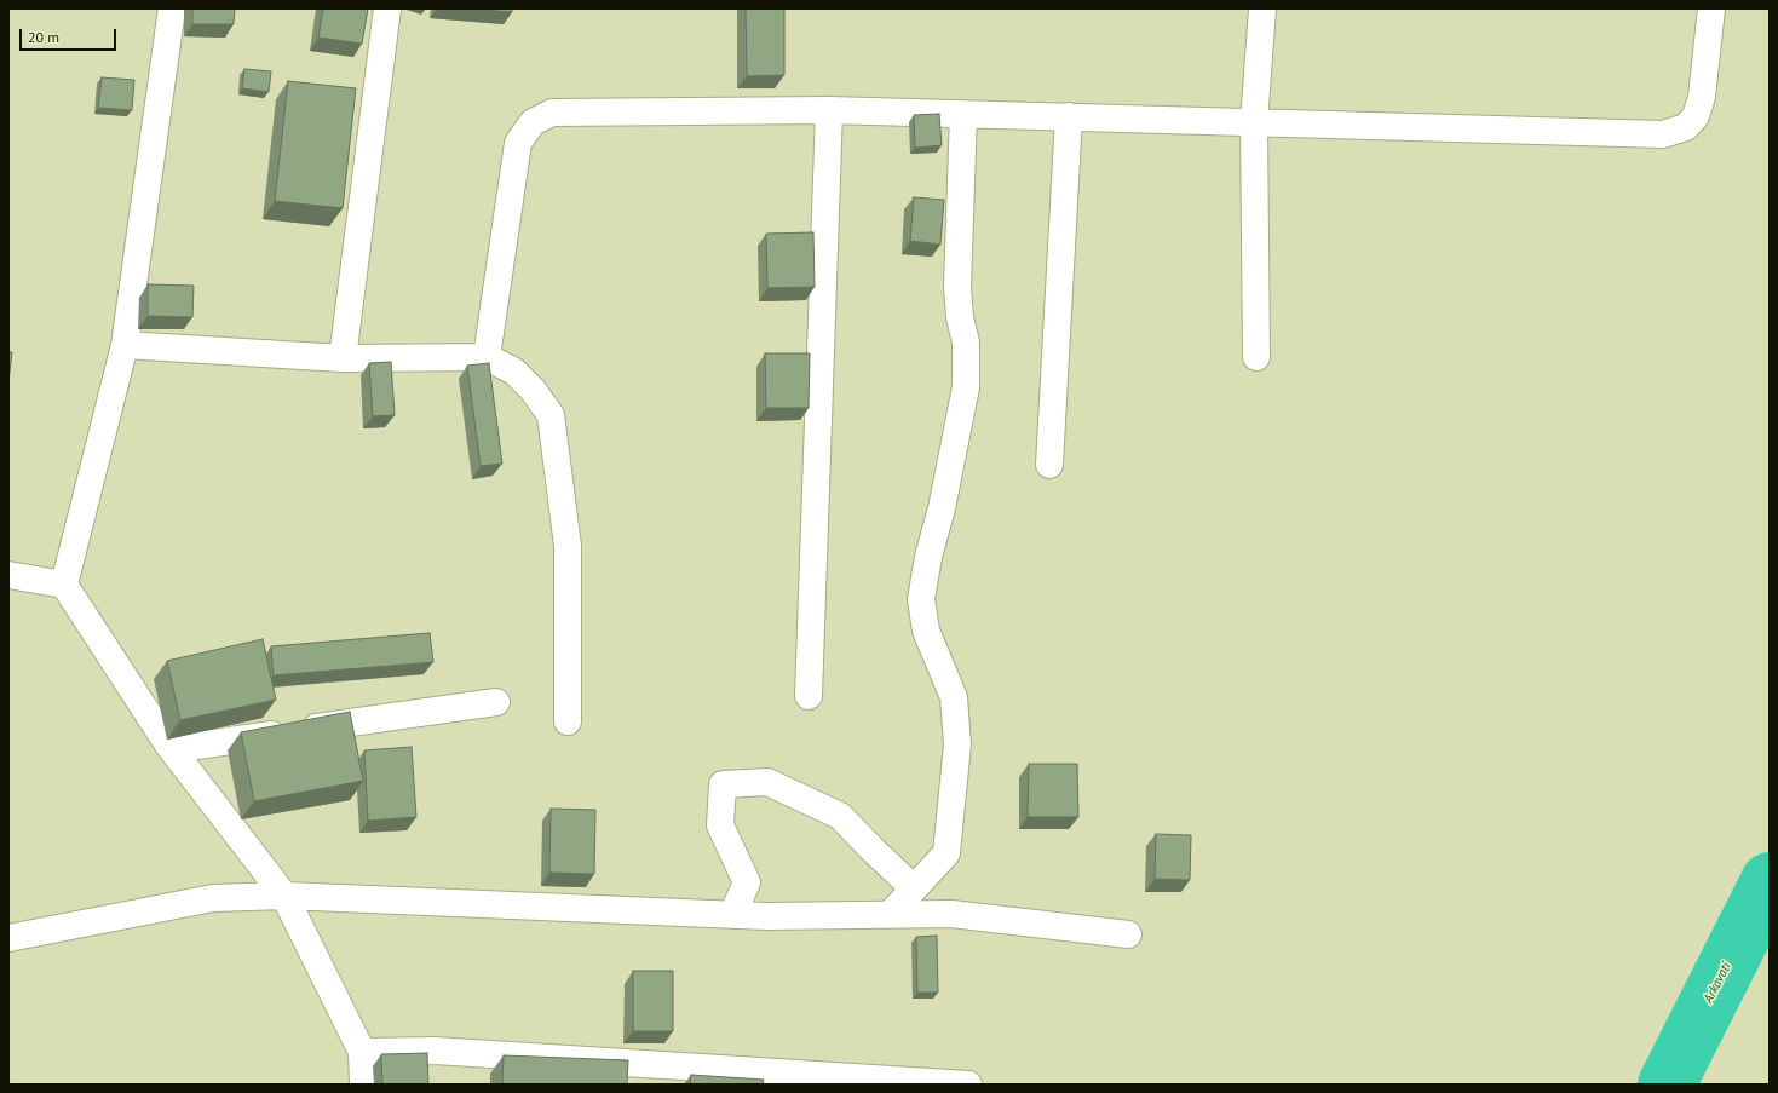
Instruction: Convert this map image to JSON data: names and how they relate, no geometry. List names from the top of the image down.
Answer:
{
  "water": ["Arkavati"],
  "scale_bar": "20 m"
}
